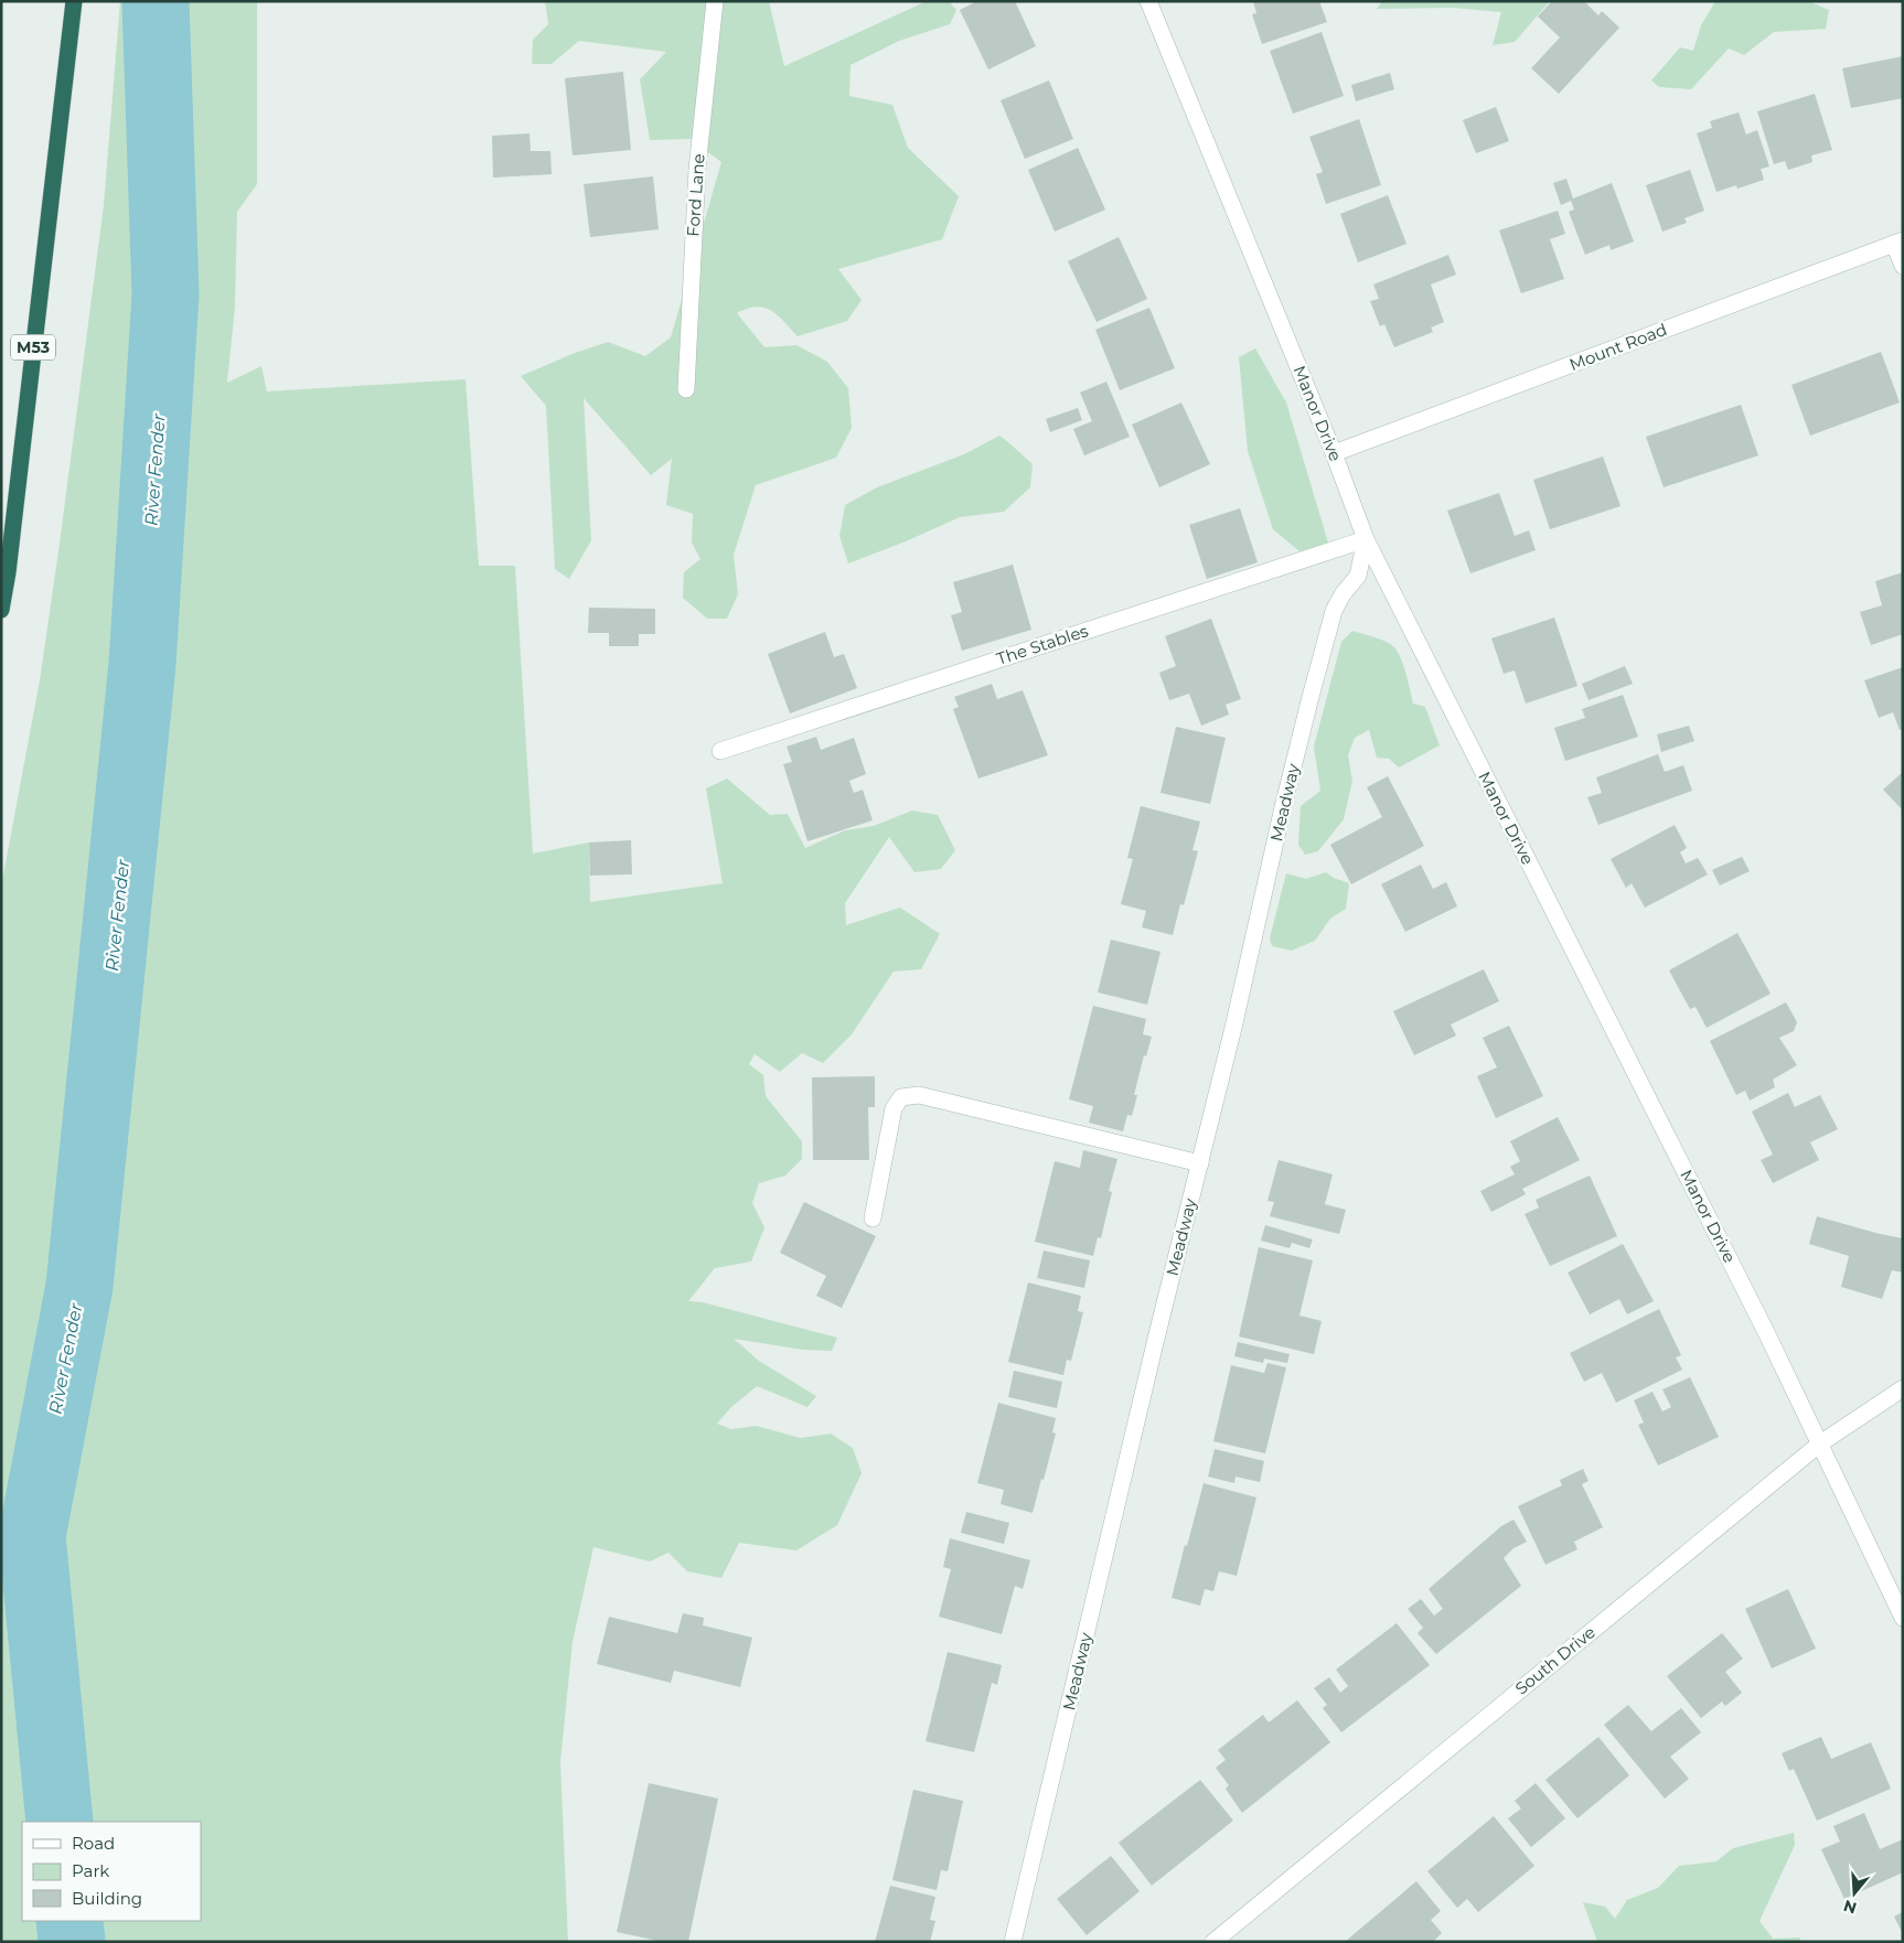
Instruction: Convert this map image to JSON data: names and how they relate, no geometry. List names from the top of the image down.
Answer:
{
  "streets": {
    "highway": ["M53"],
    "street": [
      "Ford Lane",
      "Mount Road",
      "Manor Drive",
      "The Stables",
      "Meadway",
      "South Drive"
    ]
  },
  "crossings": [
    ["Mount Road", "Manor Drive"],
    ["Manor Drive", "The Stables"],
    ["Manor Drive", "Meadway"],
    ["Manor Drive", "South Drive"],
    ["The Stables", "Meadway"]
  ],
  "water": ["River Fender"],
  "legend": ["Road", "Park", "Building"],
  "north": "bottom"
}
